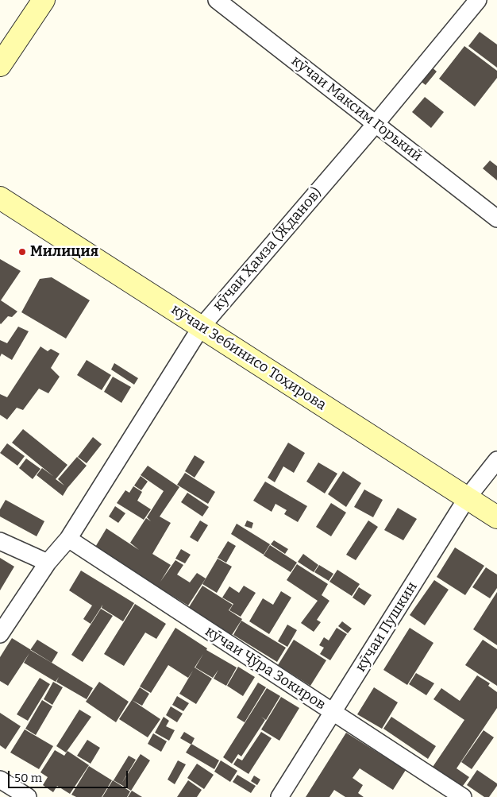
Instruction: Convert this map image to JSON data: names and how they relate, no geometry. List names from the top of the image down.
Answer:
{
  "streets": {
    "main road": ["кӯчаи Зебинисо Тоҳирова"],
    "street": [
      "кӯчаи Максим Горький",
      "кӯчаи Ҳамза (Жданов)",
      "кӯчаи Пушкин",
      "кӯчаи Ҷӯра Зокиров"
    ]
  },
  "crossings": [
    ["кӯчаи Максим Горький", "кӯчаи Ҳамза (Жданов)"],
    ["кӯчаи Ҳамза (Жданов)", "кӯчаи Зебинисо Тоҳирова"],
    ["кӯчаи Ҳамза (Жданов)", "кӯчаи Ҷӯра Зокиров"],
    ["кӯчаи Зебинисо Тоҳирова", "кӯчаи Пушкин"],
    ["кӯчаи Пушкин", "кӯчаи Ҷӯра Зокиров"]
  ],
  "places": ["Милиция"],
  "scale_bar": "50 m"
}
